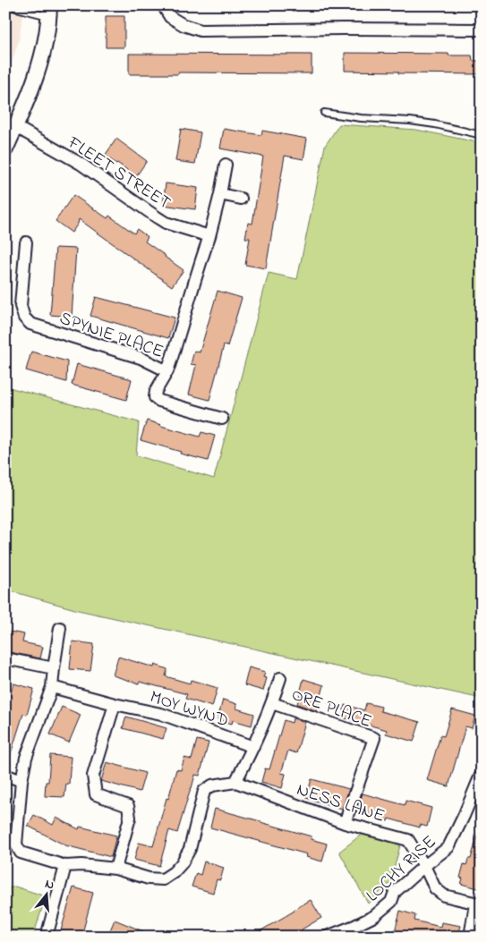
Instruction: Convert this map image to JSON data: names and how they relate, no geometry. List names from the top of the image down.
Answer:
{
  "streets": {
    "street": [
      "FLEET STREET",
      "SPYNIE PLACE",
      "ORE PLACE",
      "MOY WYND",
      "NESS LANE",
      "LOCHY RISE"
    ]
  },
  "crossings": [
    ["ORE PLACE", "NESS LANE"],
    ["NESS LANE", "LOCHY RISE"]
  ],
  "north": "top"
}
